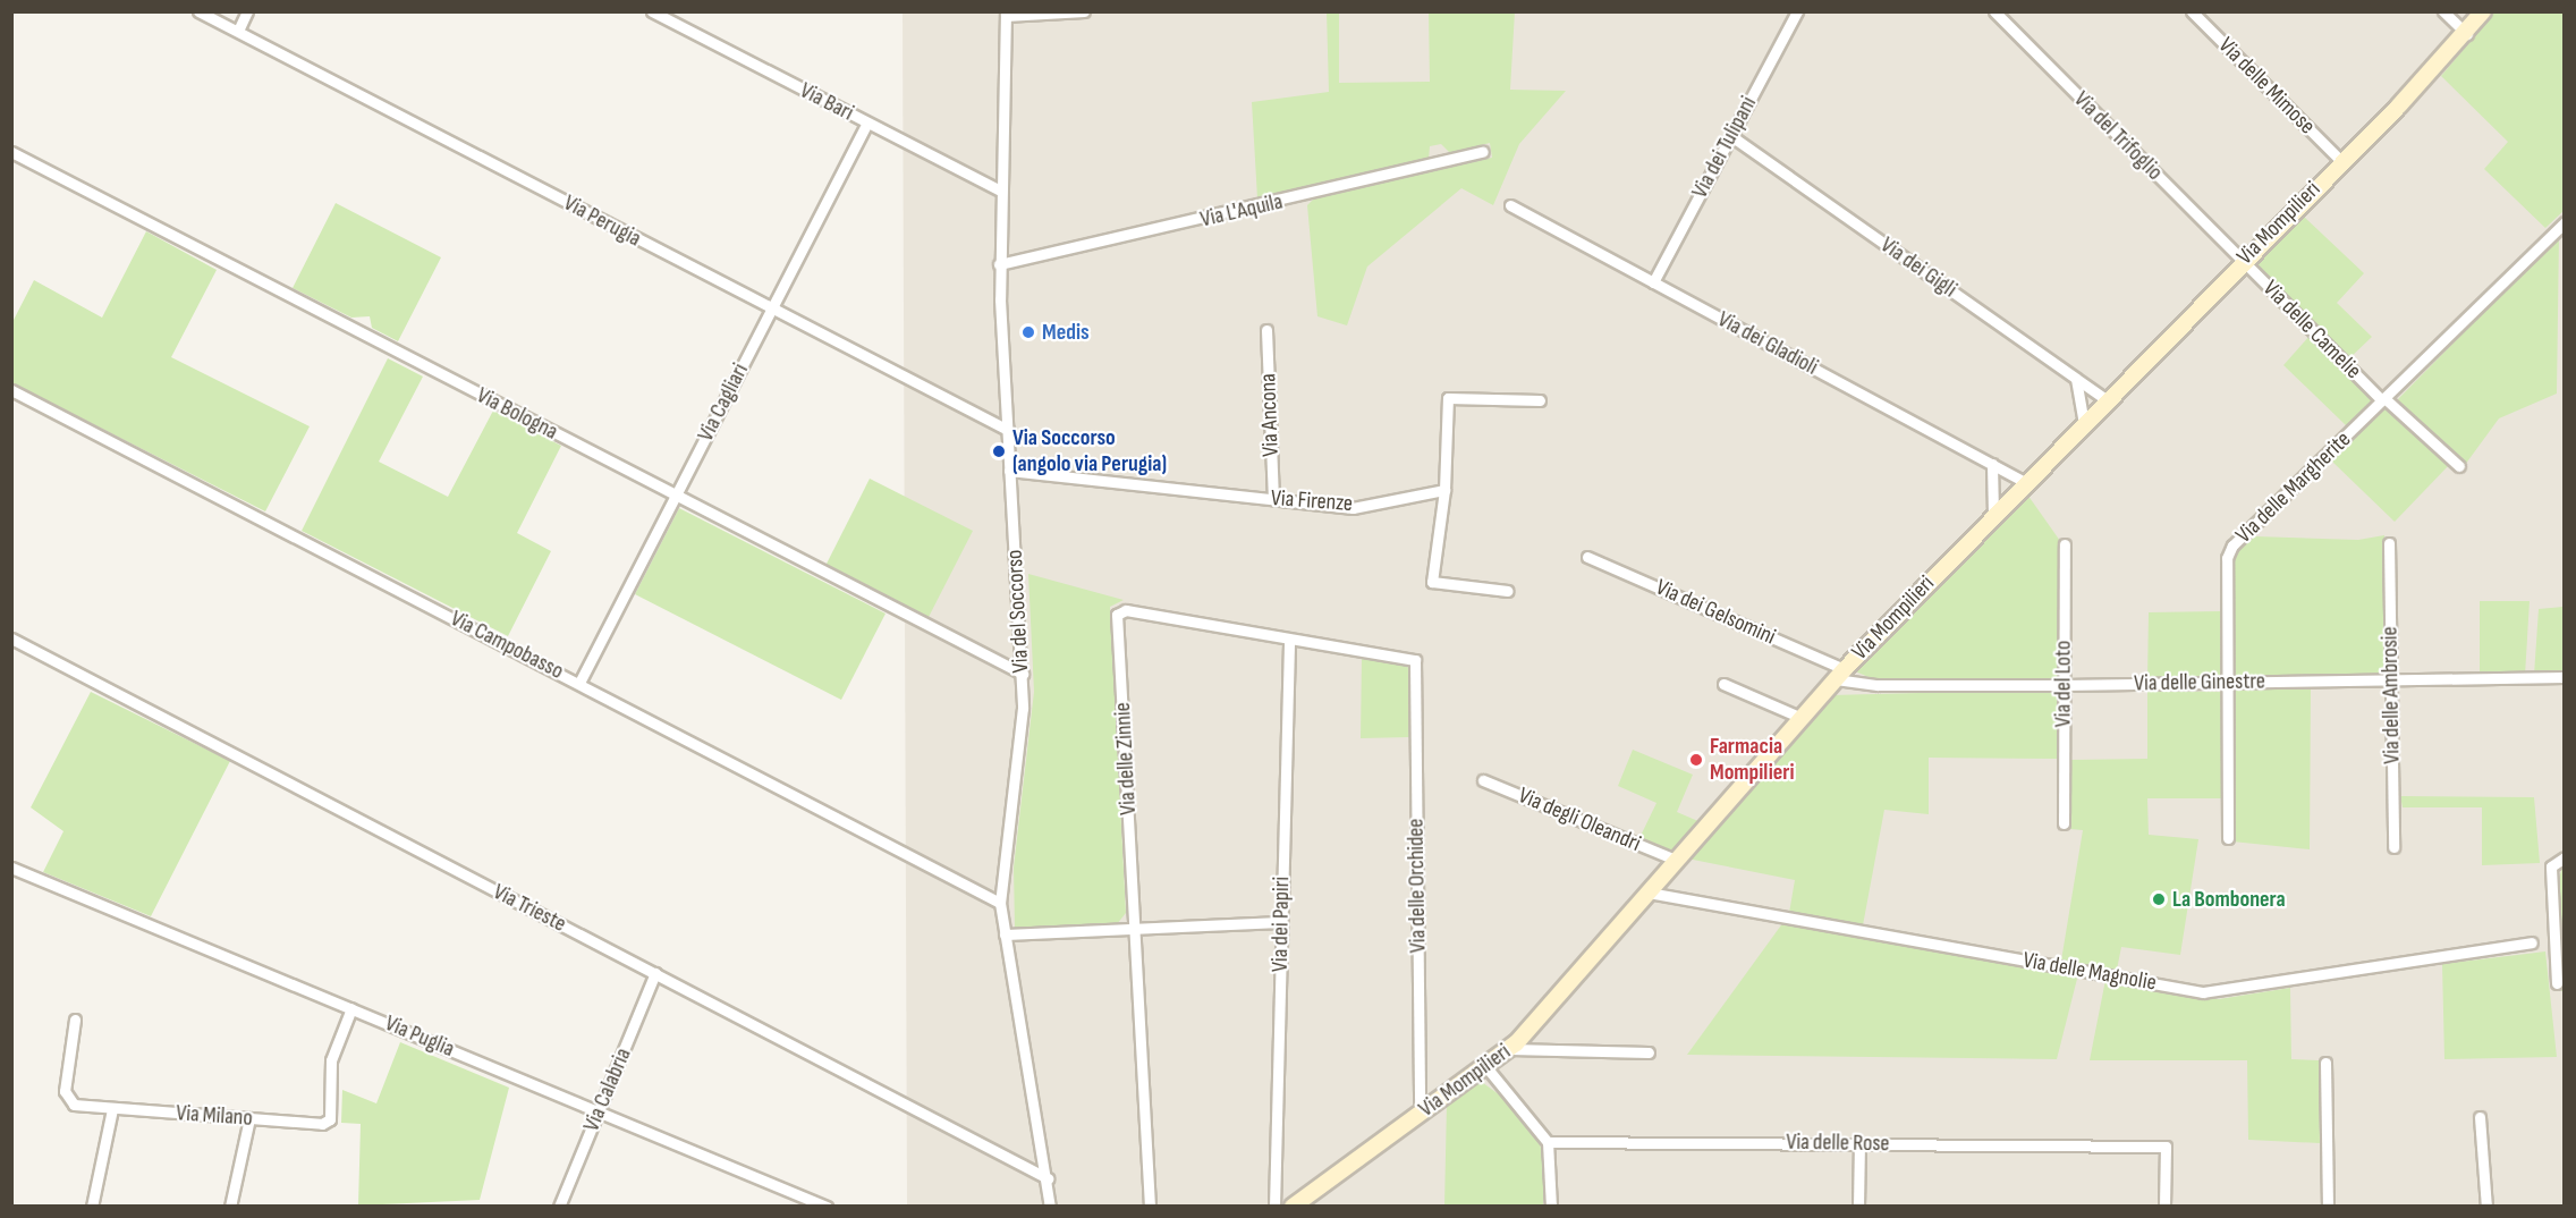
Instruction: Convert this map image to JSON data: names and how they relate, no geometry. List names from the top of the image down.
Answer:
{
  "streets": {
    "street": [
      "Via delle Mimose",
      "Via Bari",
      "Via del Trifoglio",
      "Via dei Tulipani",
      "Via L'Aquila",
      "Via Perugia",
      "Via Mompilieri",
      "Via dei Gigli",
      "Via delle Camelie",
      "Via dei Gladioli",
      "Via Cagliari",
      "Via Bologna",
      "Via Ancona",
      "Via delle Margherite",
      "Via Firenze",
      "Via del Soccorso",
      "Via dei Gelsomini",
      "Via Campobasso",
      "Via delle Ginestre",
      "Via del Loto",
      "Via delle Ambrosie",
      "Via delle Zinnie",
      "Via degli Oleandri",
      "Via delle Orchidee",
      "Via Trieste",
      "Via dei Papiri",
      "Via delle Magnolie",
      "Via Puglia",
      "Via Calabria",
      "Via Milano",
      "Via delle Rose"
    ]
  },
  "crossings": [
    ["Via delle Mimose", "Via Mompilieri"],
    ["Via Bari", "Via Cagliari"],
    ["Via Bari", "Via del Soccorso"],
    ["Via del Trifoglio", "Via Mompilieri"],
    ["Via del Trifoglio", "Via delle Camelie"],
    ["Via dei Tulipani", "Via dei Gigli"],
    ["Via dei Tulipani", "Via dei Gladioli"],
    ["Via L'Aquila", "Via del Soccorso"],
    ["Via Perugia", "Via Cagliari"],
    ["Via Perugia", "Via del Soccorso"],
    ["Via Mompilieri", "Via dei Gigli"],
    ["Via Mompilieri", "Via delle Camelie"],
    ["Via Mompilieri", "Via dei Gladioli"],
    ["Via Mompilieri", "Via dei Gelsomini"],
    ["Via Mompilieri", "Via delle Ginestre"],
    ["Via Mompilieri", "Via degli Oleandri"],
    ["Via Mompilieri", "Via delle Orchidee"],
    ["Via Mompilieri", "Via delle Magnolie"],
    ["Via delle Camelie", "Via delle Margherite"],
    ["Via Cagliari", "Via Bologna"],
    ["Via Cagliari", "Via Campobasso"],
    ["Via Bologna", "Via del Soccorso"],
    ["Via Ancona", "Via Firenze"],
    ["Via delle Margherite", "Via delle Ginestre"],
    ["Via Firenze", "Via del Soccorso"],
    ["Via del Soccorso", "Via Campobasso"],
    ["Via del Soccorso", "Via Trieste"],
    ["Via dei Gelsomini", "Via delle Ginestre"],
    ["Via delle Ginestre", "Via del Loto"],
    ["Via delle Ginestre", "Via delle Ambrosie"],
    ["Via delle Zinnie", "Via delle Orchidee"],
    ["Via delle Zinnie", "Via dei Papiri"],
    ["Via Trieste", "Via Calabria"],
    ["Via Puglia", "Via Calabria"],
    ["Via Puglia", "Via Milano"]
  ],
  "places": [
    "Medis",
    "Via Soccorso (angolo via Perugia)",
    "Farmacia Mompilieri",
    "La Bombonera"
  ]
}
